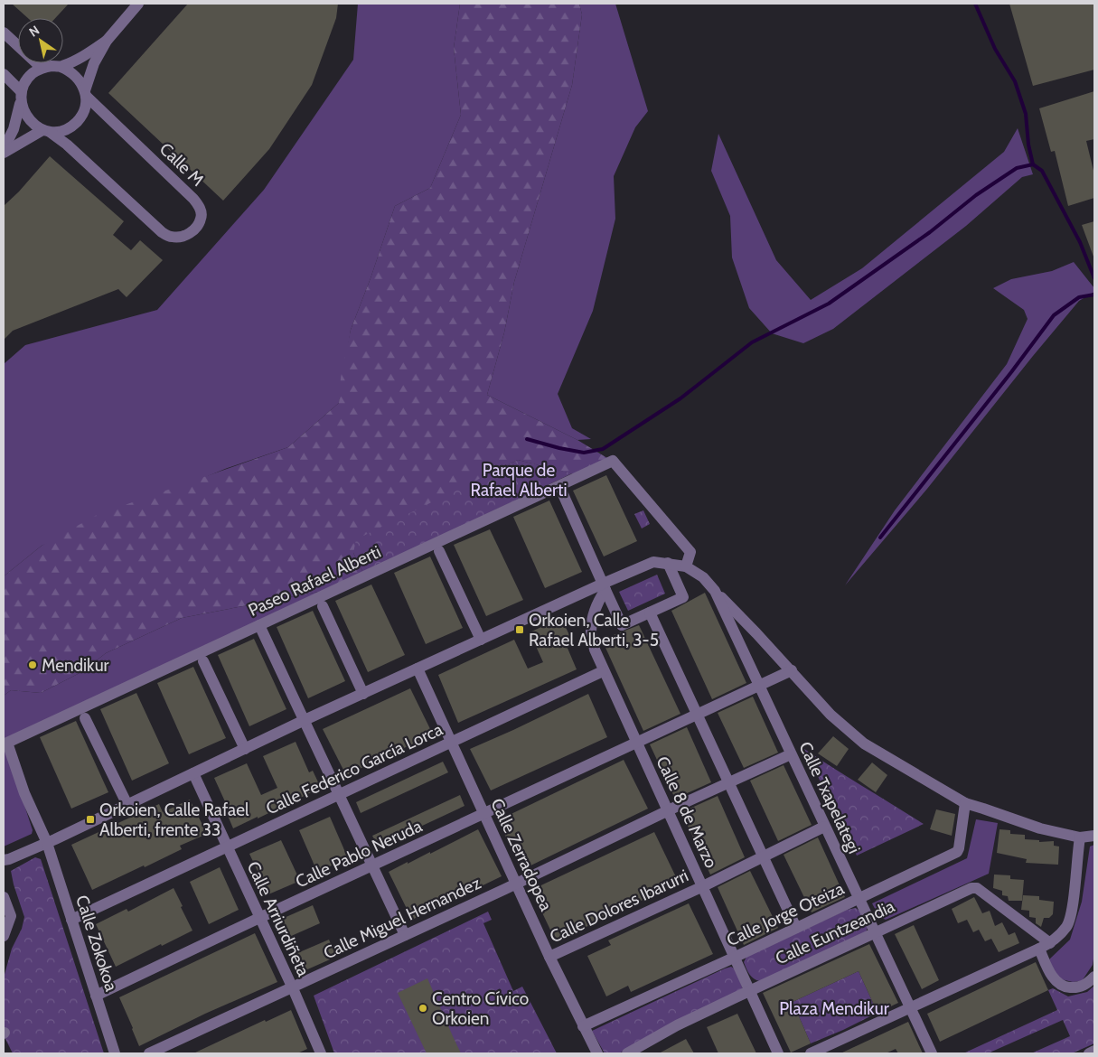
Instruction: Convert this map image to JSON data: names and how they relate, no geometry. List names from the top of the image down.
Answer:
{
  "streets": {
    "street": [
      "Calle M",
      "Paseo Rafael Alberti",
      "Calle Federico García Lorca",
      "Calle Txapelategi",
      "Calle 8 de Marzo",
      "Calle Pablo Neruda",
      "Calle Zerradopea",
      "Calle Dolores Ibarurri",
      "Calle Jorge Oteiza",
      "Calle Miguel Hernandez",
      "Calle Arriurdiñeta",
      "Calle Euntzeandia",
      "Calle Zokokoa"
    ]
  },
  "crossings": [
    ["Paseo Rafael Alberti", "Calle Txapelategi"],
    ["Paseo Rafael Alberti", "Calle Zokokoa"],
    ["Calle Federico García Lorca", "Calle 8 de Marzo"],
    ["Calle Federico García Lorca", "Calle Zerradopea"],
    ["Calle Federico García Lorca", "Calle Arriurdiñeta"],
    ["Calle Federico García Lorca", "Calle Zokokoa"],
    ["Calle Txapelategi", "Calle Pablo Neruda"],
    ["Calle Txapelategi", "Calle Dolores Ibarurri"],
    ["Calle Txapelategi", "Calle Jorge Oteiza"],
    ["Calle Txapelategi", "Calle Miguel Hernandez"],
    ["Calle Txapelategi", "Calle Euntzeandia"],
    ["Calle 8 de Marzo", "Calle Pablo Neruda"],
    ["Calle 8 de Marzo", "Calle Dolores Ibarurri"],
    ["Calle 8 de Marzo", "Calle Jorge Oteiza"],
    ["Calle 8 de Marzo", "Calle Miguel Hernandez"],
    ["Calle 8 de Marzo", "Calle Euntzeandia"],
    ["Calle Pablo Neruda", "Calle Zerradopea"],
    ["Calle Pablo Neruda", "Calle Arriurdiñeta"],
    ["Calle Pablo Neruda", "Calle Zokokoa"],
    ["Calle Zerradopea", "Calle Dolores Ibarurri"],
    ["Calle Zerradopea", "Calle Jorge Oteiza"],
    ["Calle Zerradopea", "Calle Miguel Hernandez"],
    ["Calle Miguel Hernandez", "Calle Arriurdiñeta"]
  ],
  "parks": ["Parque de Rafael Alberti", "Plaza Mendikur"],
  "places": {
    "transit": ["Orkoien, Calle Rafael Alberti, 3-5", "Orkoien, Calle Rafael Alberti, frente 33"],
    "other": ["Mendikur", "Centro Cívico Orkoien"]
  },
  "north": "top left"
}
